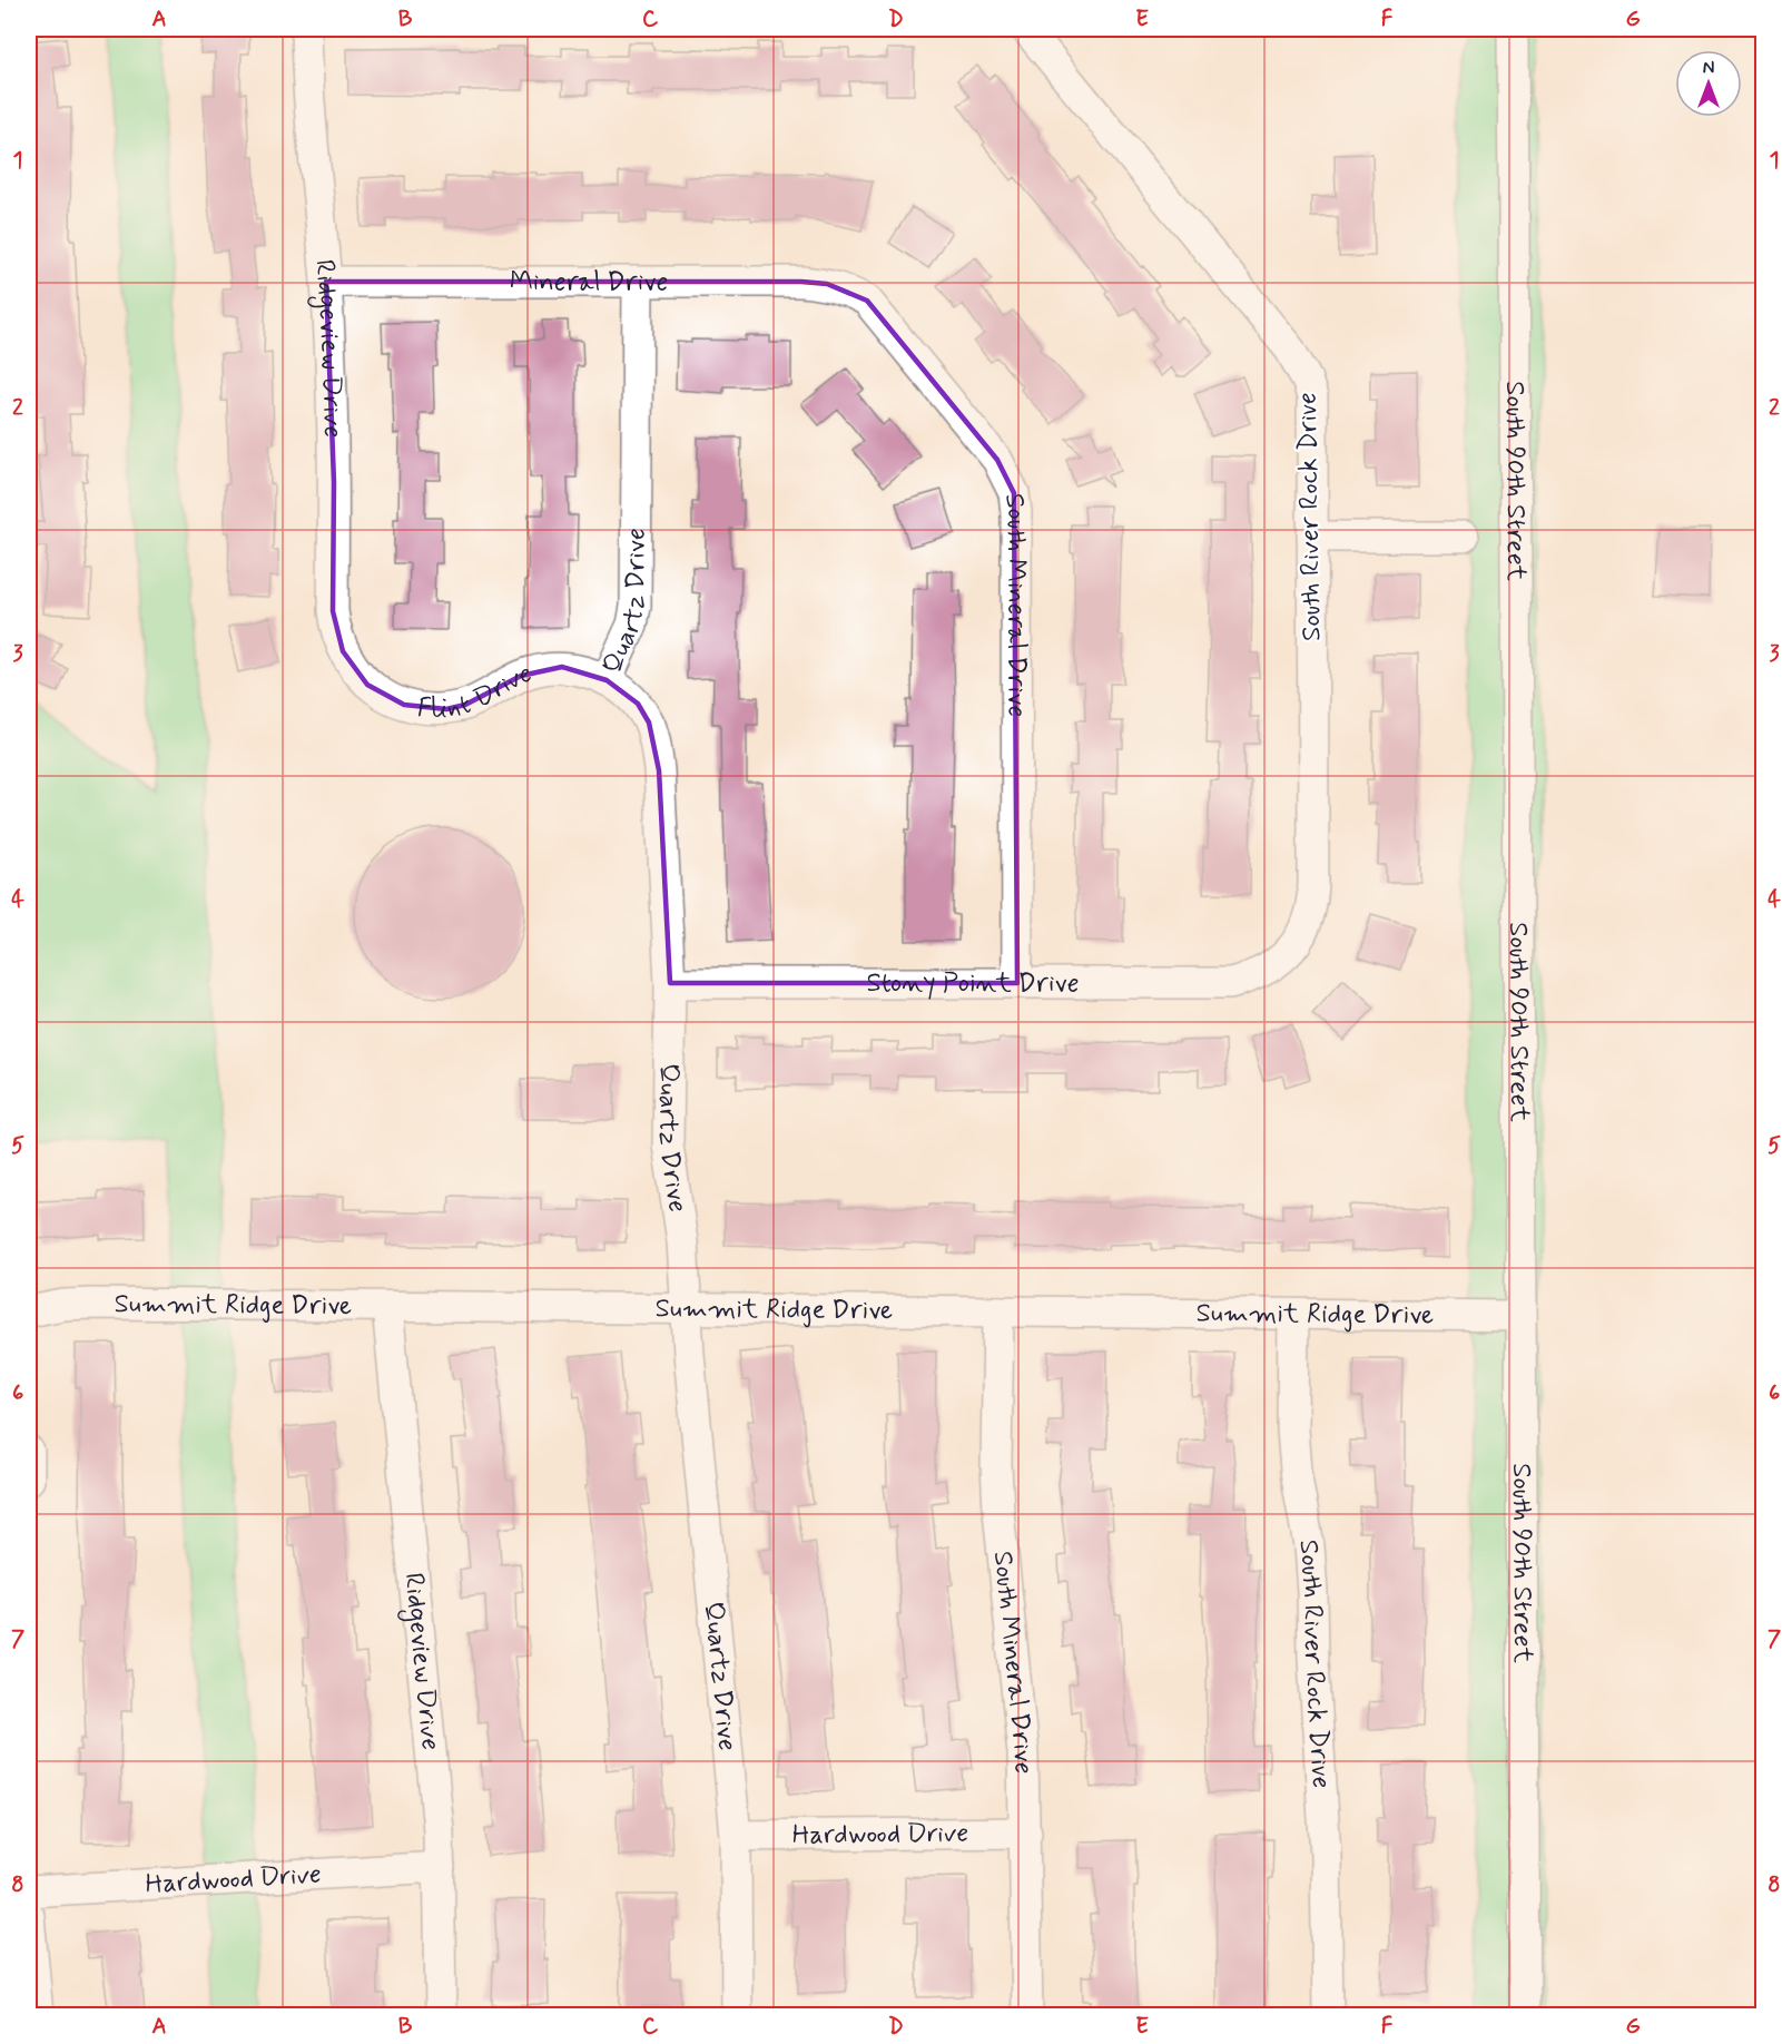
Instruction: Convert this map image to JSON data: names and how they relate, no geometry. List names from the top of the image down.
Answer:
{
  "streets": {
    "street": [
      "Mineral Drive",
      "Ridgeview Drive",
      "South 90th Street",
      "South River Rock Drive",
      "Quartz Drive",
      "South Mineral Drive",
      "Flint Drive",
      "Stony Point Drive",
      "Summit Ridge Drive",
      "Hardwood Drive"
    ]
  },
  "crossings": [
    ["Mineral Drive", "Ridgeview Drive"],
    ["Mineral Drive", "Quartz Drive"],
    ["Mineral Drive", "South Mineral Drive"],
    ["Ridgeview Drive", "Flint Drive"],
    ["Ridgeview Drive", "Summit Ridge Drive"],
    ["Ridgeview Drive", "Hardwood Drive"],
    ["South 90th Street", "Summit Ridge Drive"],
    ["South River Rock Drive", "Stony Point Drive"],
    ["South River Rock Drive", "Summit Ridge Drive"],
    ["Quartz Drive", "Flint Drive"],
    ["Quartz Drive", "Stony Point Drive"],
    ["Quartz Drive", "Summit Ridge Drive"],
    ["Quartz Drive", "Hardwood Drive"],
    ["South Mineral Drive", "Stony Point Drive"],
    ["South Mineral Drive", "Summit Ridge Drive"],
    ["South Mineral Drive", "Hardwood Drive"]
  ],
  "north": "top",
  "grid": {
    "columns": [
      "A",
      "B",
      "C",
      "D",
      "E",
      "F",
      "G"
    ],
    "rows": [
      "1",
      "2",
      "3",
      "4",
      "5",
      "6",
      "7",
      "8"
    ]
  }
}
